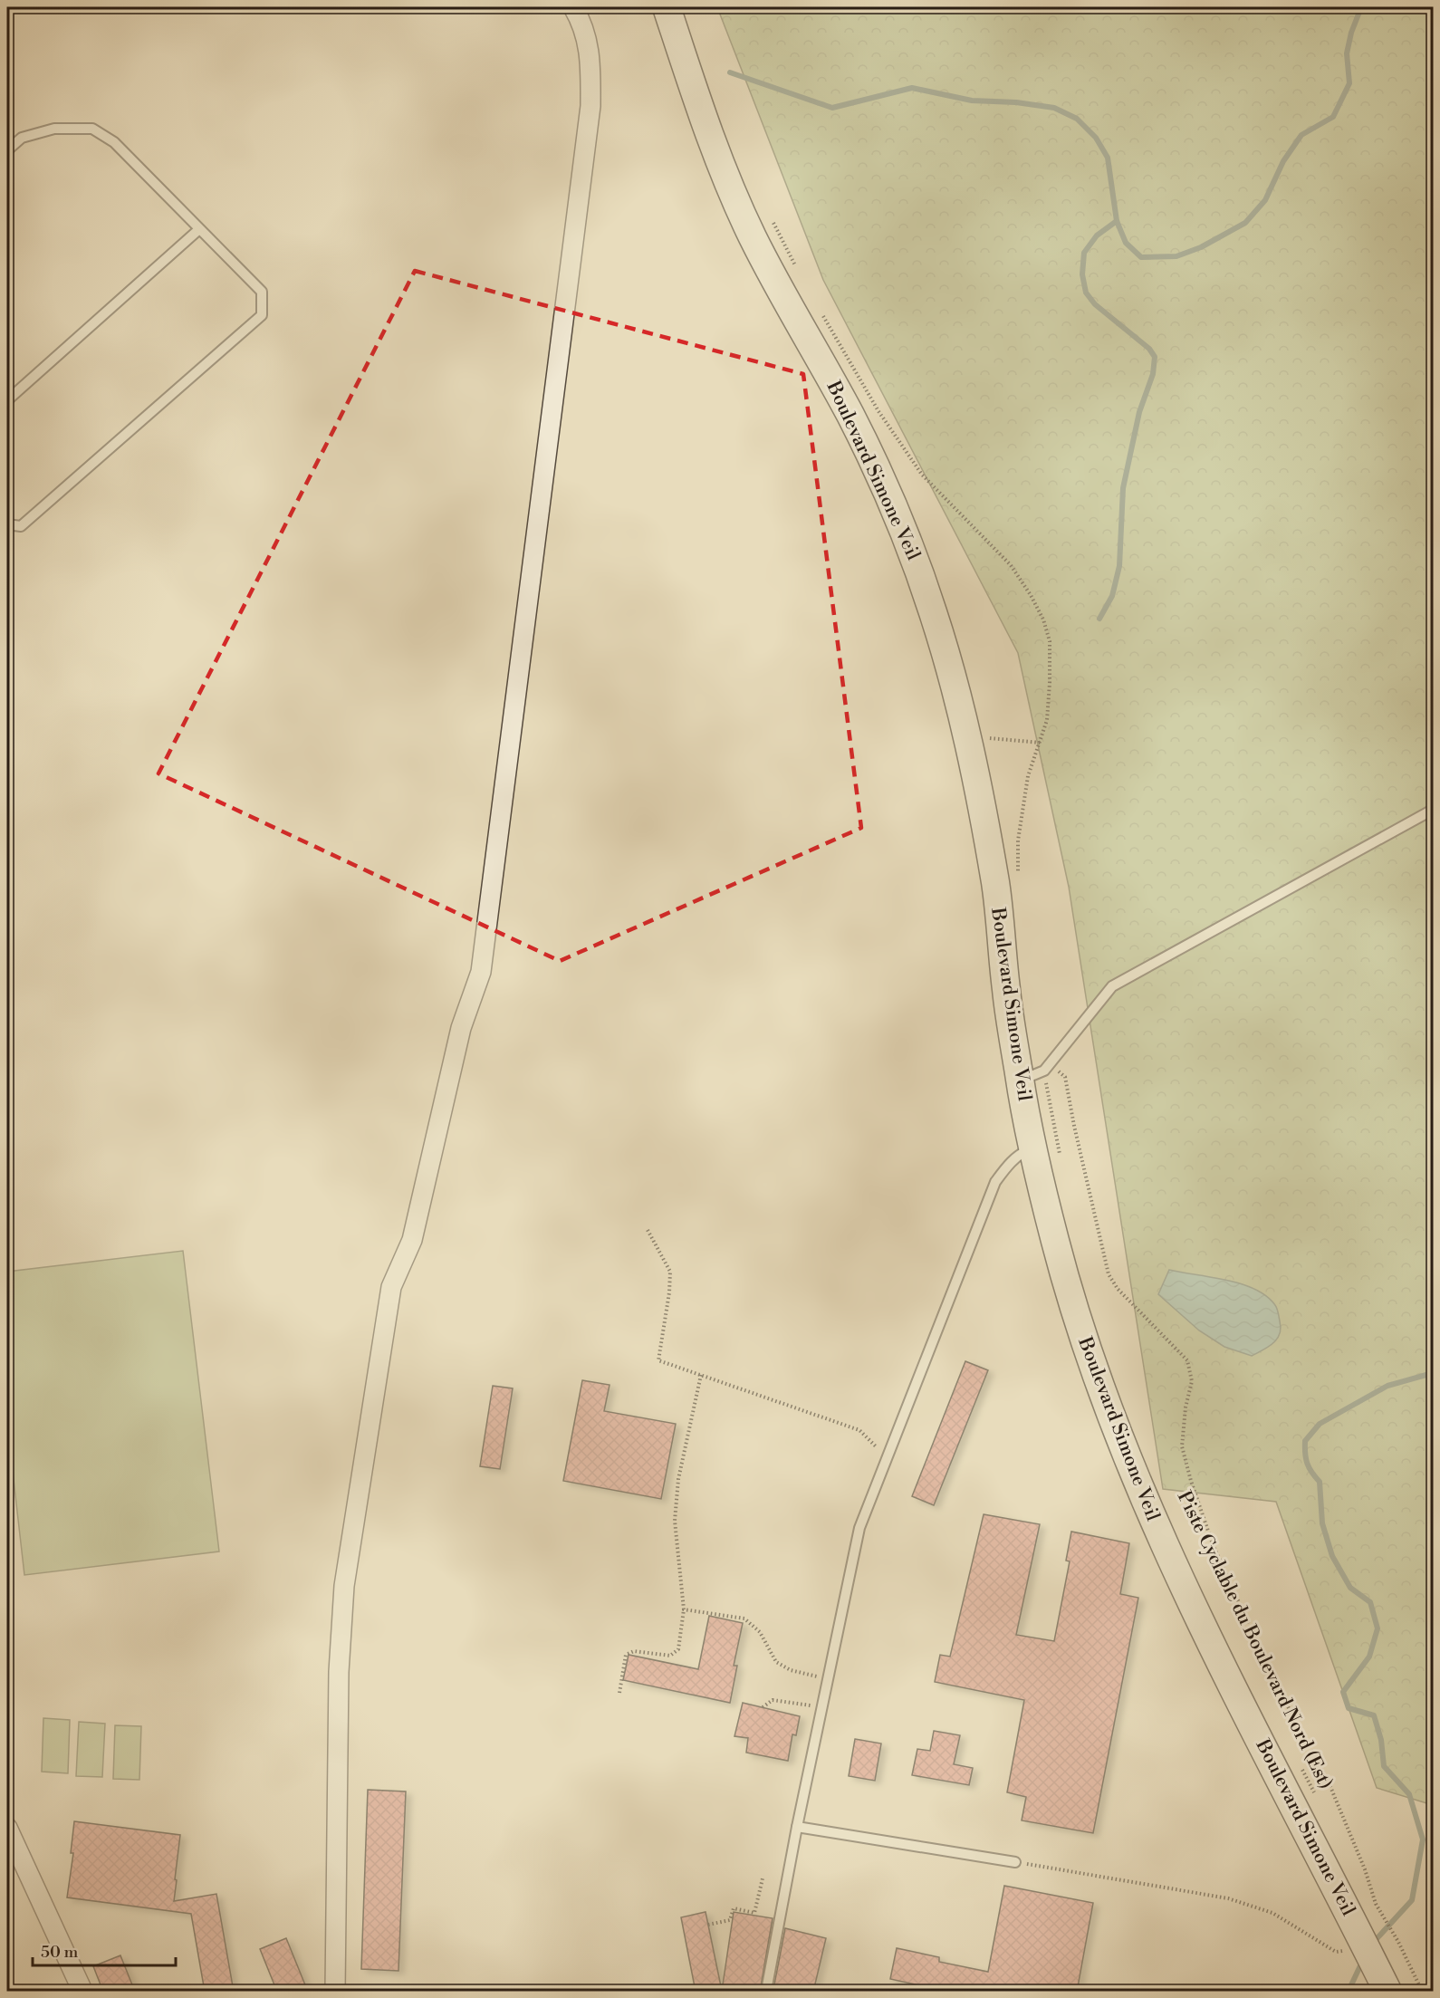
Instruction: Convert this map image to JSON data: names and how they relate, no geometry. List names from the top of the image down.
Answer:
{
  "streets": {
    "main road": ["Boulevard Simone Veil"],
    "path": ["Piste Cyclable du Boulevard Nord (Est)"]
  },
  "scale_bar": "50 m"
}
